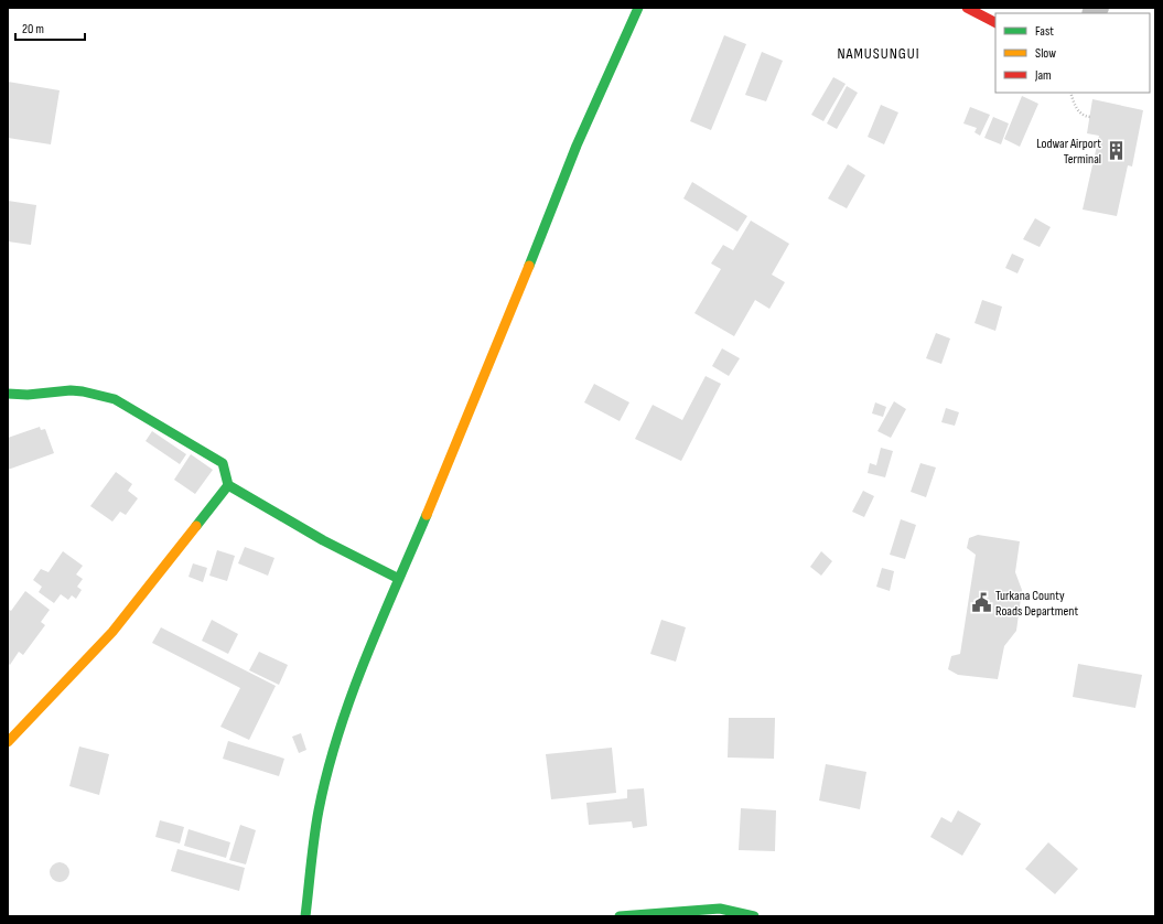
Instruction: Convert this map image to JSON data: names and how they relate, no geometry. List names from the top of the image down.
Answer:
{
  "districts": ["NAMUSUNGUI"],
  "places": {
    "building": ["Lodwar Airport Terminal"],
    "public building": ["Turkana County Roads Department"]
  },
  "legend": ["Fast", "Slow", "Jam"],
  "scale_bar": "20 m"
}
